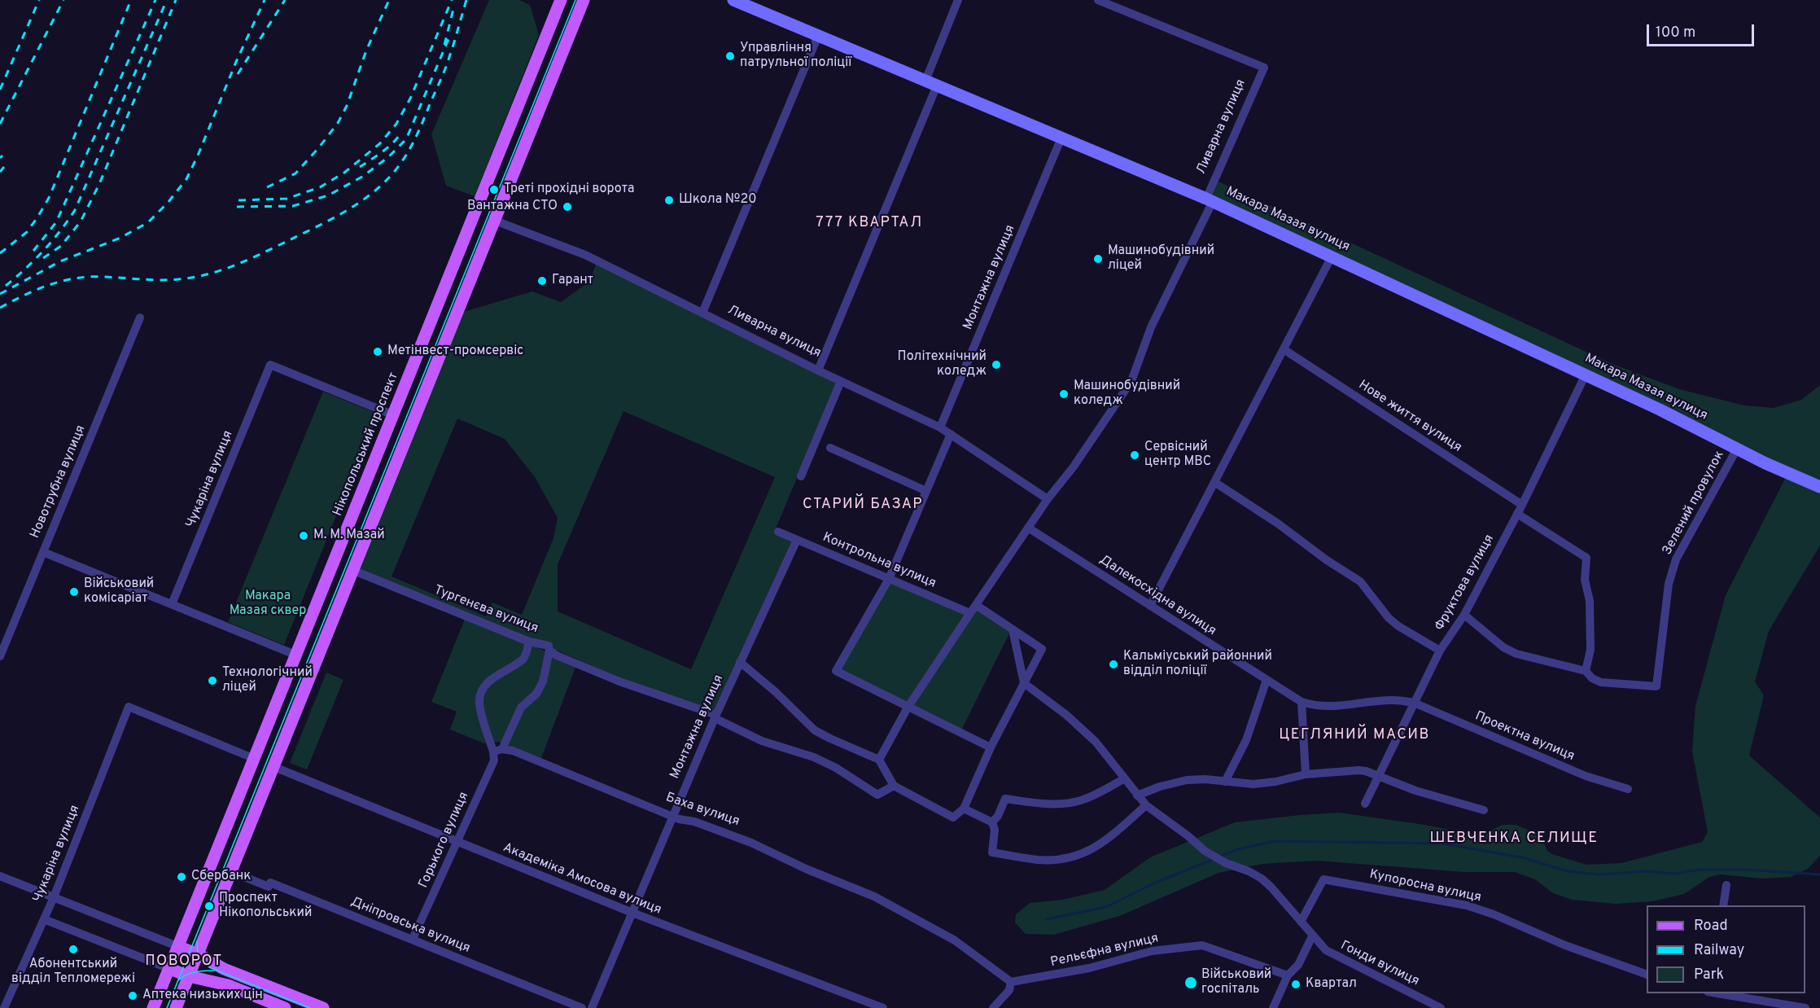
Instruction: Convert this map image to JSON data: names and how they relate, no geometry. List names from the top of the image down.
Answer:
{
  "streets": {
    "main road": ["Ливарна вулиця", "Макара Мазая вулиця", "Нікопольський проспект"],
    "street": [
      "Монтажна вулиця",
      "Нове життя вулиця",
      "Чукаріна вулиця",
      "Новотрубна вулиця",
      "Зелений провулок",
      "Контрольна вулиця",
      "Фруктова вулиця",
      "Далекосхідна вулиця",
      "Тургенєва вулиця",
      "Проектна вулиця",
      "Баха вулиця",
      "Горького вулиця",
      "Академіка Амосова вулиця",
      "Купоросна вулиця",
      "Дніпровська вулиця",
      "Рельєфна вулиця",
      "Гонди вулиця"
    ]
  },
  "crossings": [
    ["Ливарна вулиця", "Макара Мазая вулиця"],
    ["Ливарна вулиця", "Монтажна вулиця"],
    ["Ливарна вулиця", "Нікопольський проспект"],
    ["Ливарна вулиця", "Контрольна вулиця"],
    ["Ливарна вулиця", "Далекосхідна вулиця"],
    ["Макара Мазая вулиця", "Монтажна вулиця"],
    ["Макара Мазая вулиця", "Зелений провулок"],
    ["Макара Мазая вулиця", "Фруктова вулиця"],
    ["Монтажна вулиця", "Контрольна вулиця"],
    ["Монтажна вулиця", "Тургенєва вулиця"],
    ["Монтажна вулиця", "Баха вулиця"],
    ["Монтажна вулиця", "Академіка Амосова вулиця"],
    ["Нове життя вулиця", "Фруктова вулиця"],
    ["Нікопольський проспект", "Чукаріна вулиця"],
    ["Фруктова вулиця", "Далекосхідна вулиця"],
    ["Фруктова вулиця", "Проектна вулиця"],
    ["Далекосхідна вулиця", "Проектна вулиця"],
    ["Тургенєва вулиця", "Горького вулиця"],
    ["Баха вулиця", "Горького вулиця"],
    ["Баха вулиця", "Рельєфна вулиця"],
    ["Горького вулиця", "Академіка Амосова вулиця"],
    ["Горького вулиця", "Дніпровська вулиця"]
  ],
  "districts": [
    "777 КВАРТАЛ",
    "СТАРИЙ БАЗАР",
    "ЦЕГЛЯНИЙ МАСИВ",
    "ШЕВЧЕНКА СЕЛИЩЕ",
    "ПОВОРОТ"
  ],
  "parks": ["Макара Мазая сквер"],
  "places": [
    "Управління патрульної поліції",
    "Треті прохідні ворота",
    "Школа №20",
    "Вантажна СТО",
    "Машинобудівний ліцей",
    "Гарант",
    "Метінвест-промсервіс",
    "Політехнічний коледж",
    "Машинобудівний коледж",
    "Сервісний центр МВС",
    "М. М. Мазай",
    "Військовий комісаріат",
    "Кальміуський районний відділ поліції",
    "Технологічний ліцей",
    "Сбербанк",
    "Проспект Нікопольський",
    "Абонентський відділ Тепломережі",
    "Військовий госпіталь",
    "Квартал",
    "Аптека низьких цін"
  ],
  "legend": ["Road", "Railway", "Park"],
  "scale_bar": "100 m"
}
